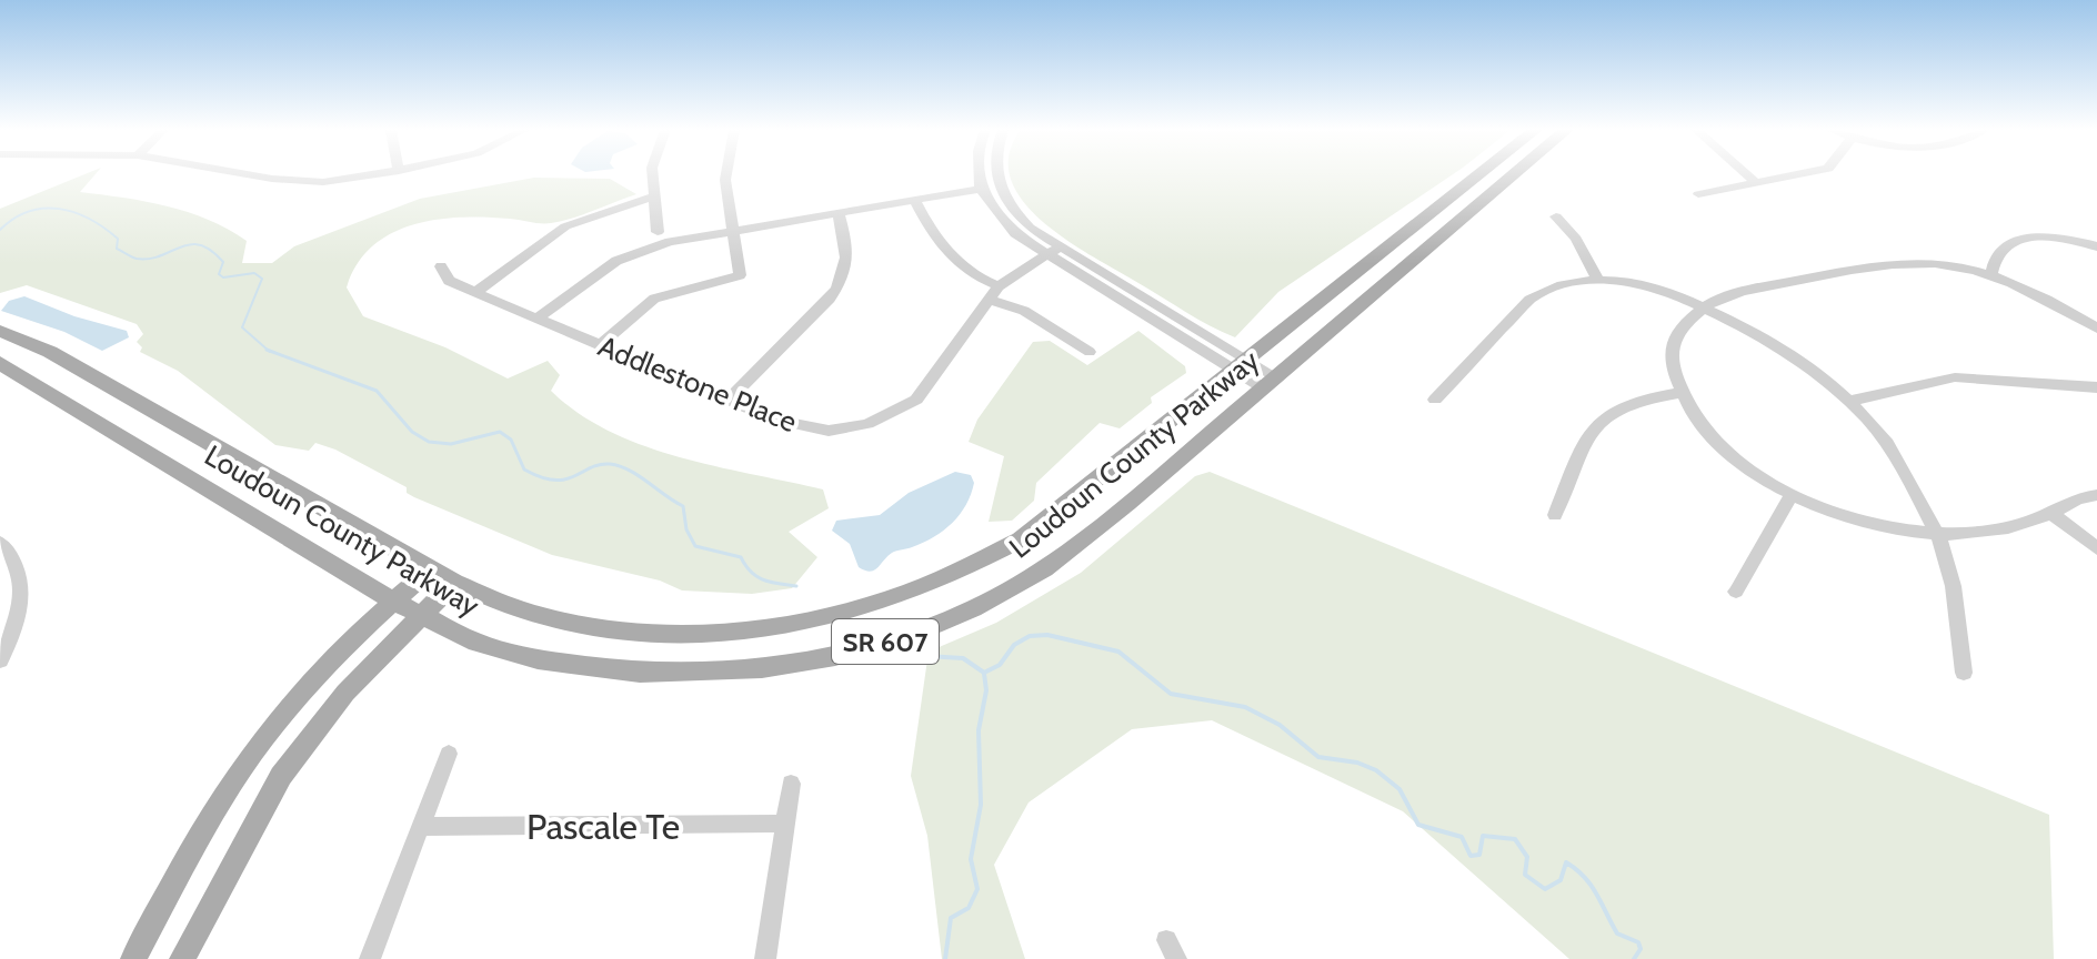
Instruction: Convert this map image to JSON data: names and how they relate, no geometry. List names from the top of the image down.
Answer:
{
  "streets": {
    "main road": ["Loudoun County Parkway", "SR 607"],
    "street": ["Addlestone Place", "Pascale Te"]
  }
}
